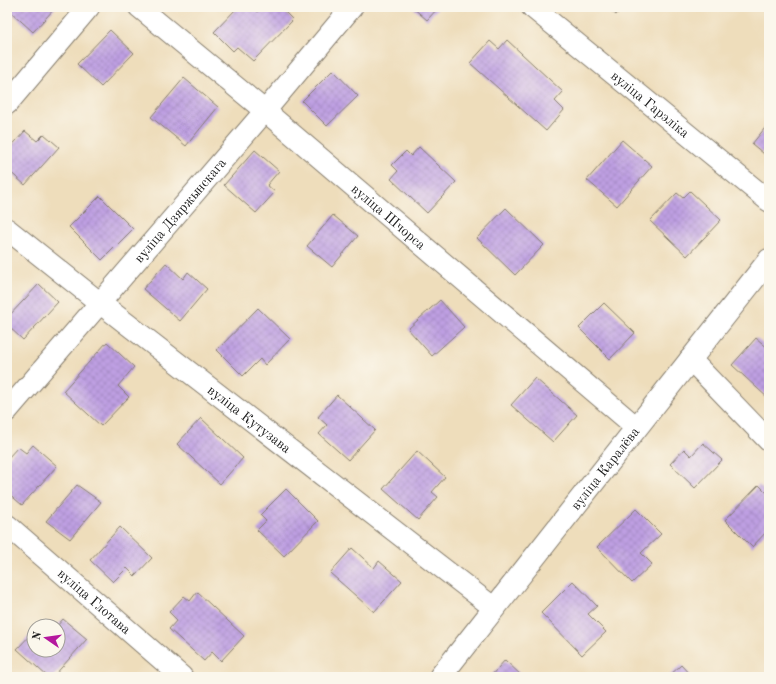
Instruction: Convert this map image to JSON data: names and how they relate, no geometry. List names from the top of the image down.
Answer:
{
  "streets": {
    "street": [
      "вуліца Гарэліка",
      "вуліца Дзяржынскага",
      "вуліца Шчорса",
      "вуліца Кутузава",
      "вуліца Каралёва",
      "вуліца Глотава"
    ]
  },
  "crossings": [
    ["вуліца Дзяржынскага", "вуліца Шчорса"],
    ["вуліца Дзяржынскага", "вуліца Кутузава"],
    ["вуліца Шчорса", "вуліца Каралёва"],
    ["вуліца Кутузава", "вуліца Каралёва"]
  ],
  "north": "left"
}
